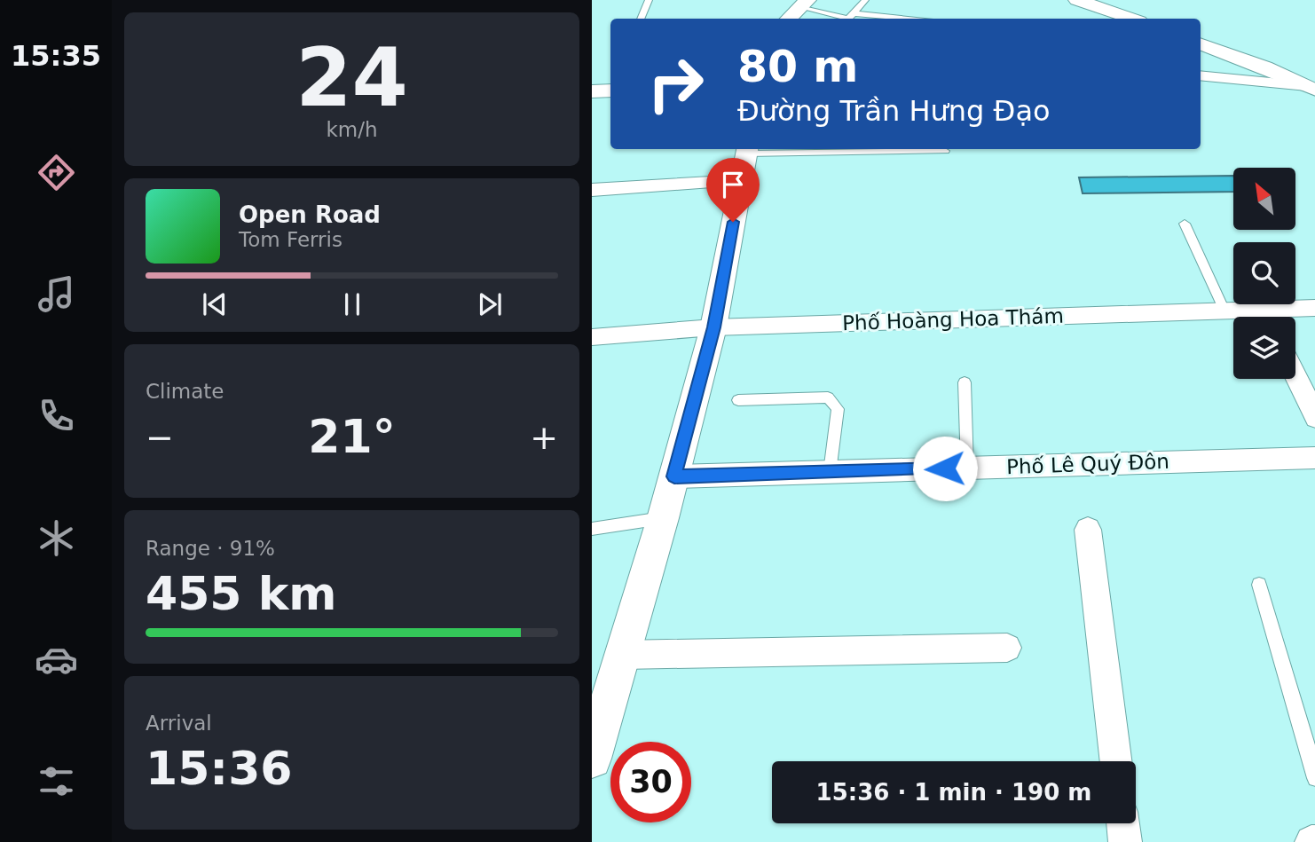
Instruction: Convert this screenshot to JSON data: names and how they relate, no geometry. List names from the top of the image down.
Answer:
{
  "streets": {
    "street": ["Phố Hoàng Hoa Thám", "Phố Lê Quý Đôn"]
  },
  "north": "top left",
  "page": {
    "tabs": "15:35",
    "tile": [
      ["24", "km/h"],
      "Climate",
      ["Range · 91%", "455 km"],
      ["Arrival", "15:36"]
    ],
    "turn": ["80 m", "Đường Trần Hưng Đạo"],
    "song": ["Open Road", "Tom Ferris"],
    "heat": ["−", "21°", "+"],
    "limit": "30",
    "trip": "15:36 · 1 min · 190 m"
  }
}
